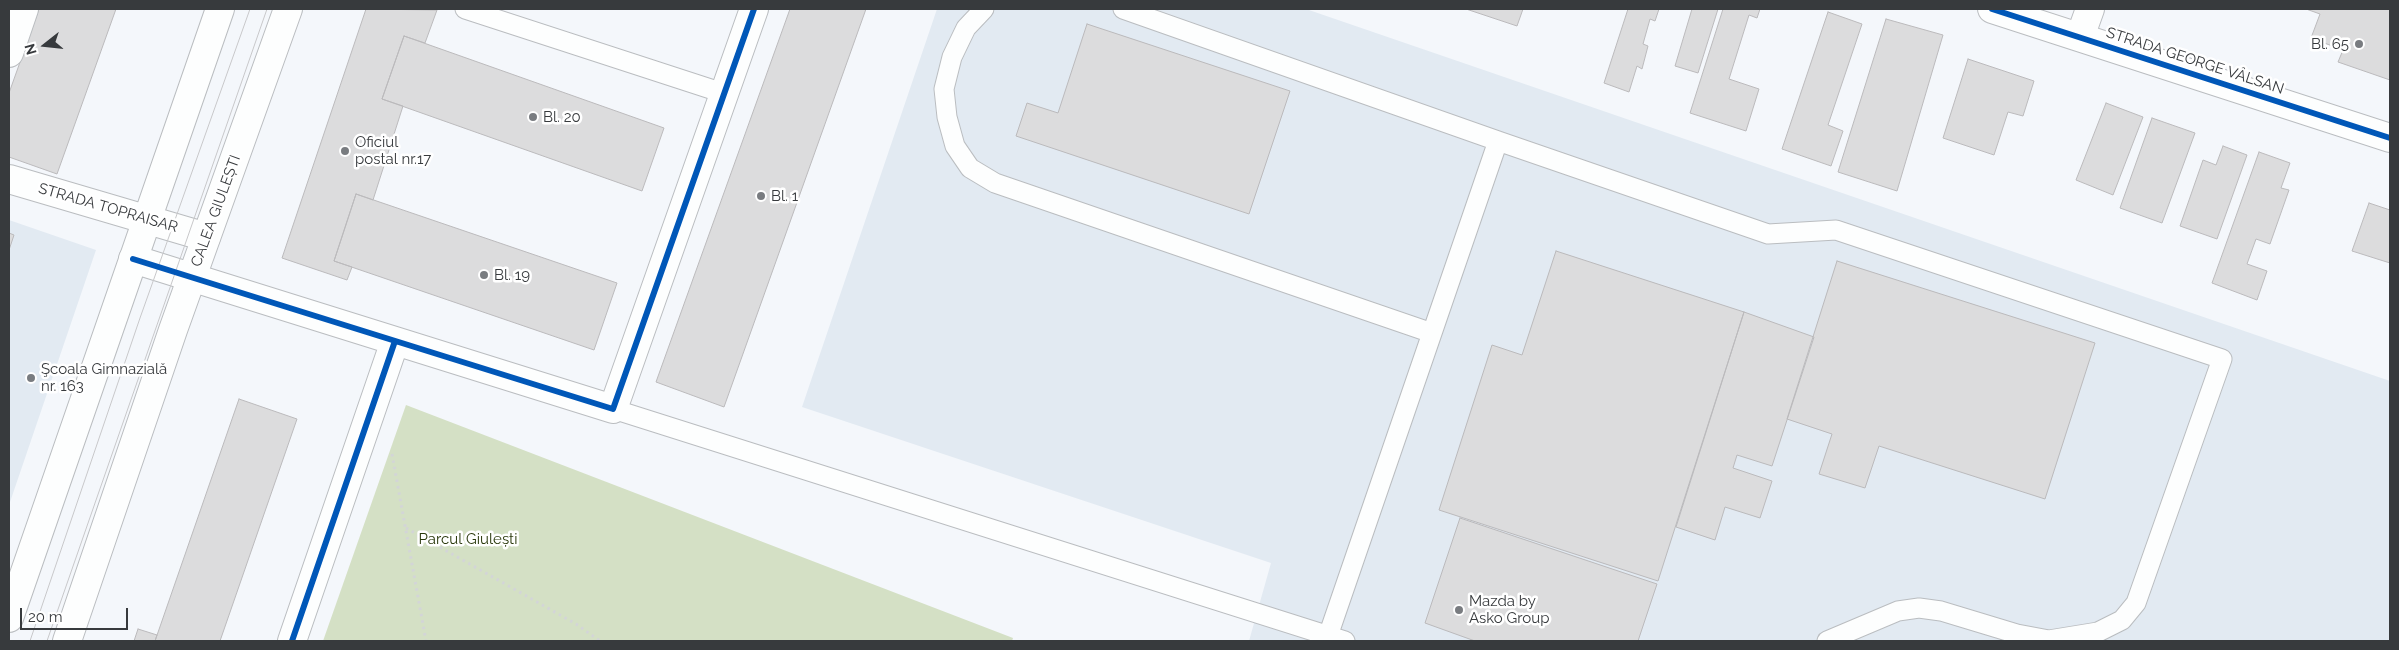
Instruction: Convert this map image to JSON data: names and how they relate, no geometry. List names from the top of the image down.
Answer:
{
  "streets": {
    "street": ["STRADA GEORGE VÂLSAN", "STRADA TOPRAISAR", "CALEA GIULEȘTI"]
  },
  "crossings": [
    ["STRADA TOPRAISAR", "CALEA GIULEȘTI"]
  ],
  "parks": ["Parcul Giulești"],
  "places": [
    "Bl. 65",
    "Bl. 20",
    "Oficiul postal nr.17",
    "Bl. 1",
    "Bl. 19",
    "Şcoala Gimnazială nr. 163",
    "Mazda by Asko Group"
  ],
  "scale_bar": "20 m",
  "north": "left"
}
